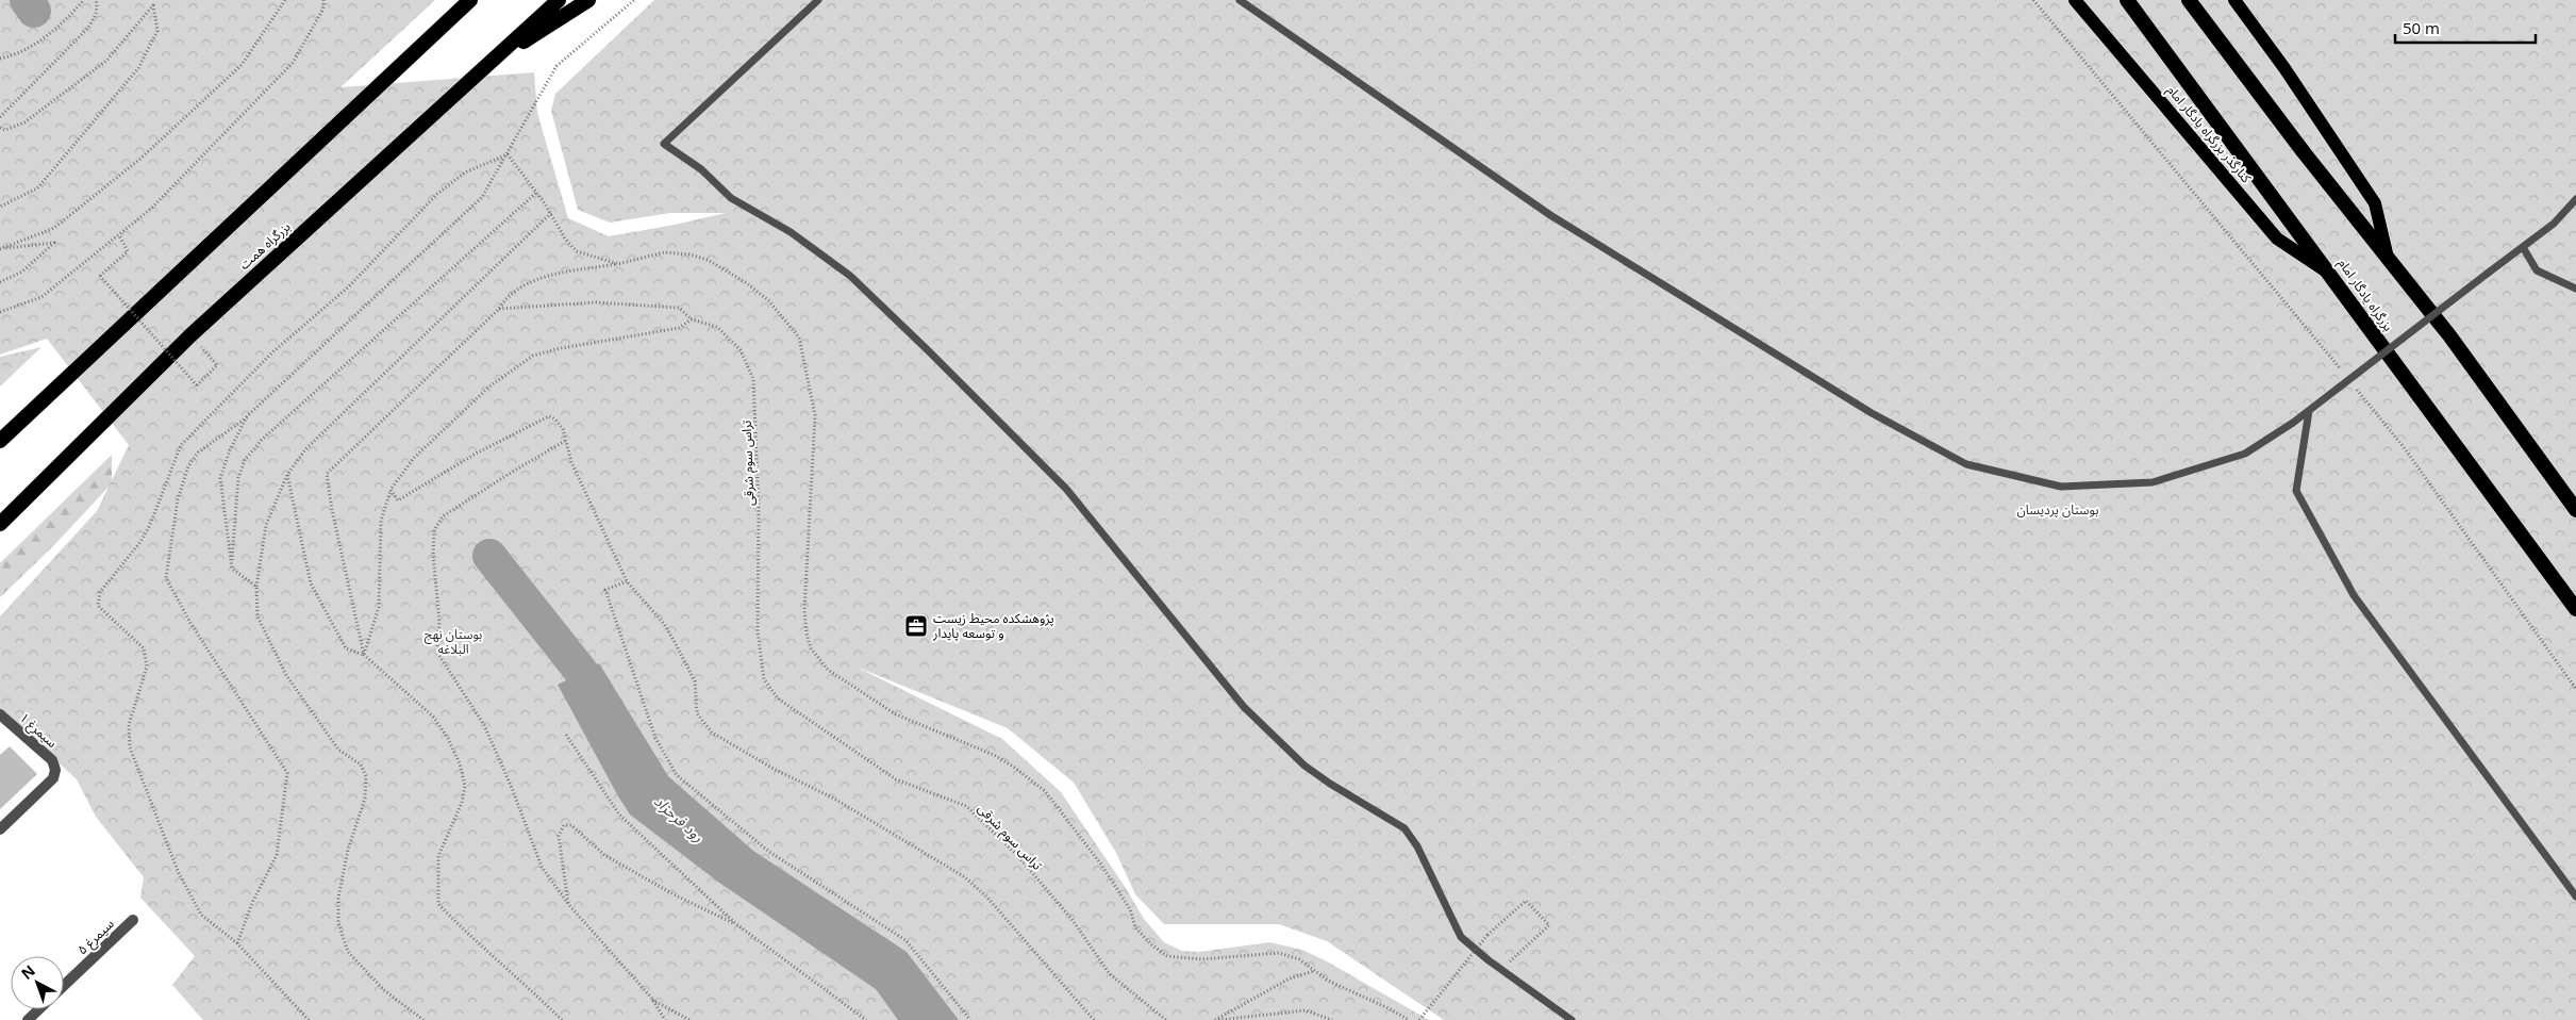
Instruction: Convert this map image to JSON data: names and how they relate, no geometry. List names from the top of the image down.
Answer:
{
  "streets": {
    "highway": ["بزرگراه همت", "بزرگراه یادگار امام"],
    "main road": ["کنارگذر بزرگراه یادگار امام"],
    "street": ["سیمرغ ۱", "سیمرغ ۵"],
    "path": ["تراس سوم شرقی"]
  },
  "crossings": [
    ["کنارگذر بزرگراه یادگار امام", "بزرگراه یادگار امام"]
  ],
  "water": ["رود فرحزاد"],
  "parks": ["بوستان پردیسان", "بوستان نهج البلاغه"],
  "places": {
    "office": ["پژوهشکده محیط زیست و توسعه پایدار"]
  },
  "scale_bar": "50 m",
  "north": "top left"
}
